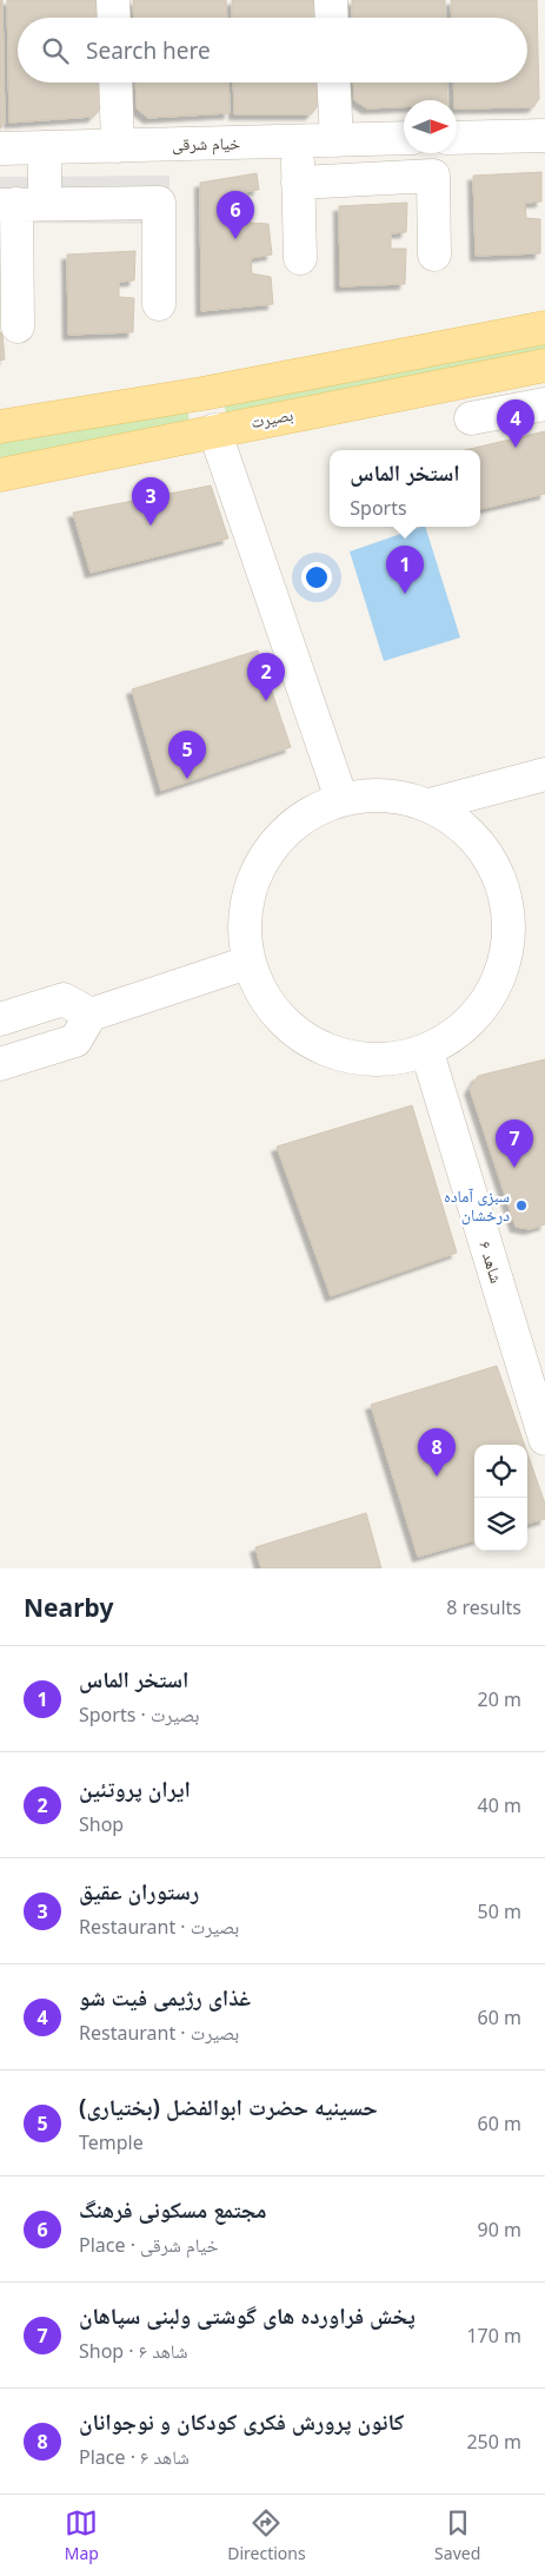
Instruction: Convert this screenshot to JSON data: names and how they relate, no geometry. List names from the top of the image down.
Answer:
{
  "streets": {
    "main road": ["بصیرت"],
    "street": ["خیام شرقی", "شاهد ۶"]
  },
  "places": ["سبزی آماده درخشان"],
  "north": "right",
  "page": {
    "search": "Search here",
    "pins": [
      "6",
      "4",
      "3",
      "1",
      "2",
      "5",
      "7",
      "8"
    ],
    "popup": ["استخر الماس", "Sports"],
    "heading": ["Nearby", "8 results"],
    "list": [
      {
        "mark": "1",
        "name": "استخر الماس",
        "note": "Sports · بصیرت",
        "value": "20 m"
      },
      {
        "mark": "2",
        "name": "ایران پروتئین",
        "note": "Shop",
        "value": "40 m"
      },
      {
        "mark": "3",
        "name": "رستوران عقیق",
        "note": "Restaurant · بصیرت",
        "value": "50 m"
      },
      {
        "mark": "4",
        "name": "غذای رژیمی فیت شو",
        "note": "Restaurant · بصیرت",
        "value": "60 m"
      },
      {
        "mark": "5",
        "name": "حسینیه حضرت ابوالفضل (بختیاری)",
        "note": "Temple",
        "value": "60 m"
      },
      {
        "mark": "6",
        "name": "مجتمع مسکونی فرهنگ",
        "note": "Place · خیام شرقی",
        "value": "90 m"
      },
      {
        "mark": "7",
        "name": "پخش فراورده های گوشتی ولبنی سپاهان",
        "note": "Shop · شاهد ۶",
        "value": "170 m"
      },
      {
        "mark": "8",
        "name": "کانون پرورش فکری کودکان و نوجوانان",
        "note": "Place · شاهد ۶",
        "value": "250 m"
      }
    ],
    "nav": ["Map", "Directions", "Saved"]
  }
}
